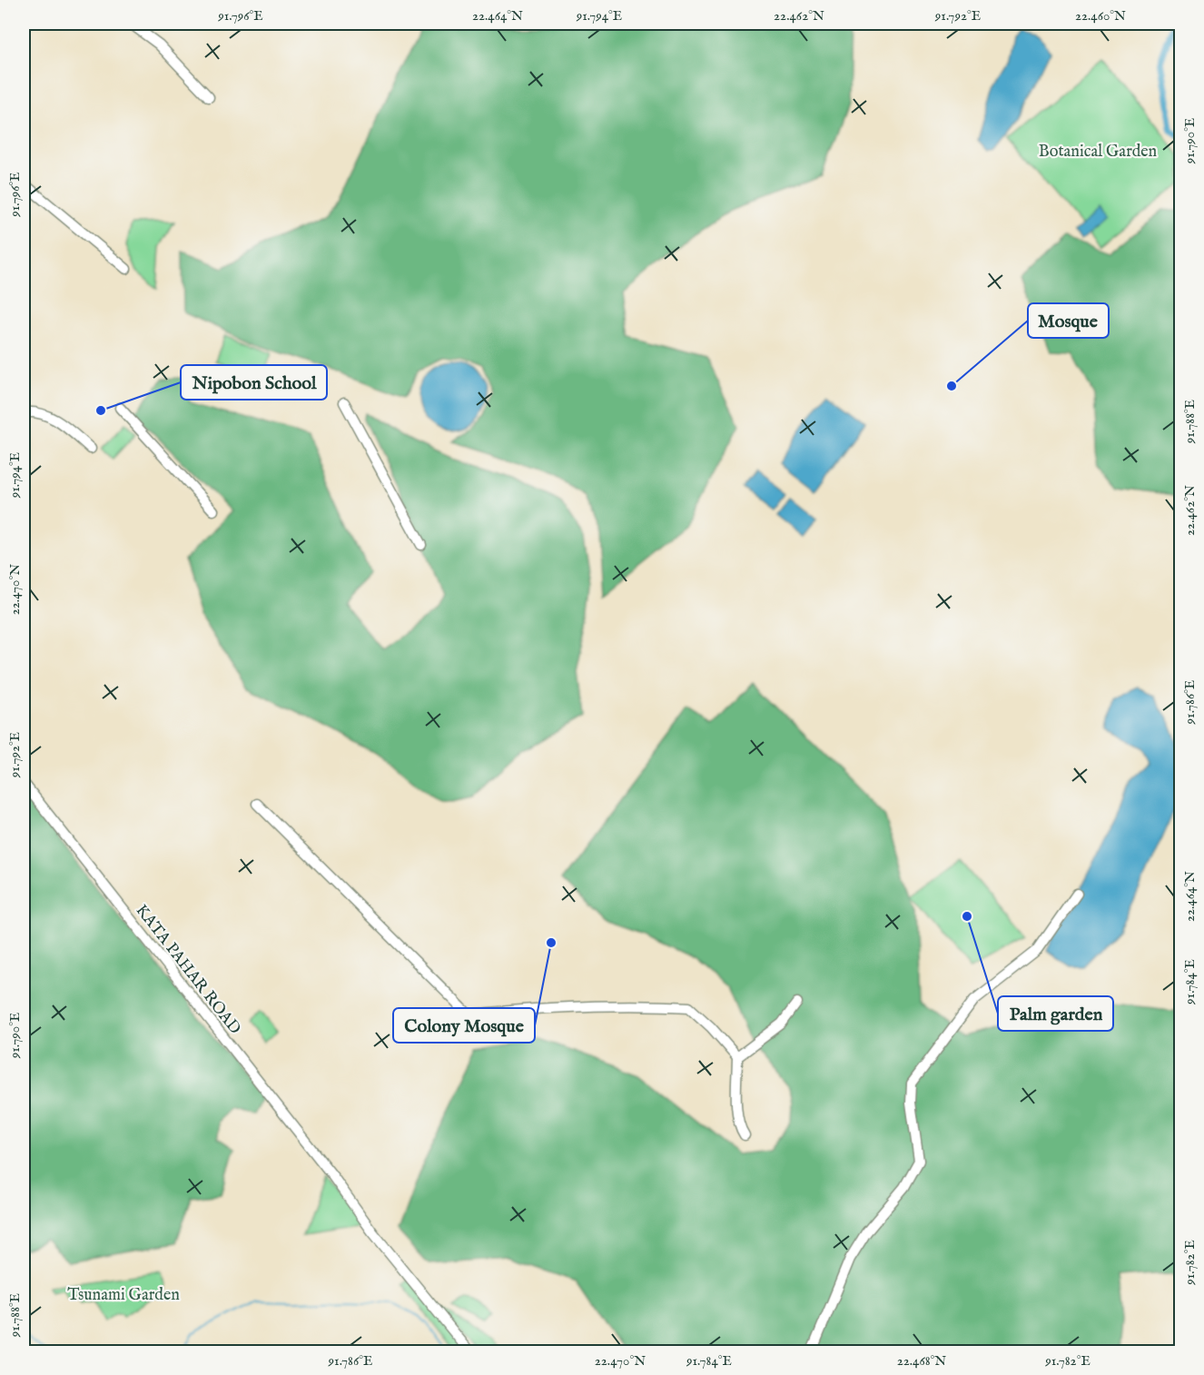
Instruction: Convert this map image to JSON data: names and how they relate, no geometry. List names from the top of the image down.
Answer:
{
  "streets": {
    "street": ["KATA PAHAR ROAD"]
  },
  "parks": ["Botanical Garden", "Tsunami Garden"],
  "places": [
    "Mosque",
    "Nipobon School",
    "Palm garden",
    "Colony Mosque"
  ],
  "coordinates": [
    "91.796°E",
    "22.464°N",
    "91.794°E",
    "22.462°N",
    "91.792°E",
    "22.460°N",
    "91.790°E",
    "91.788°E",
    "22.470°N",
    "91.786°E",
    "91.784°E",
    "91.782°E",
    "22.468°N"
  ]
}
